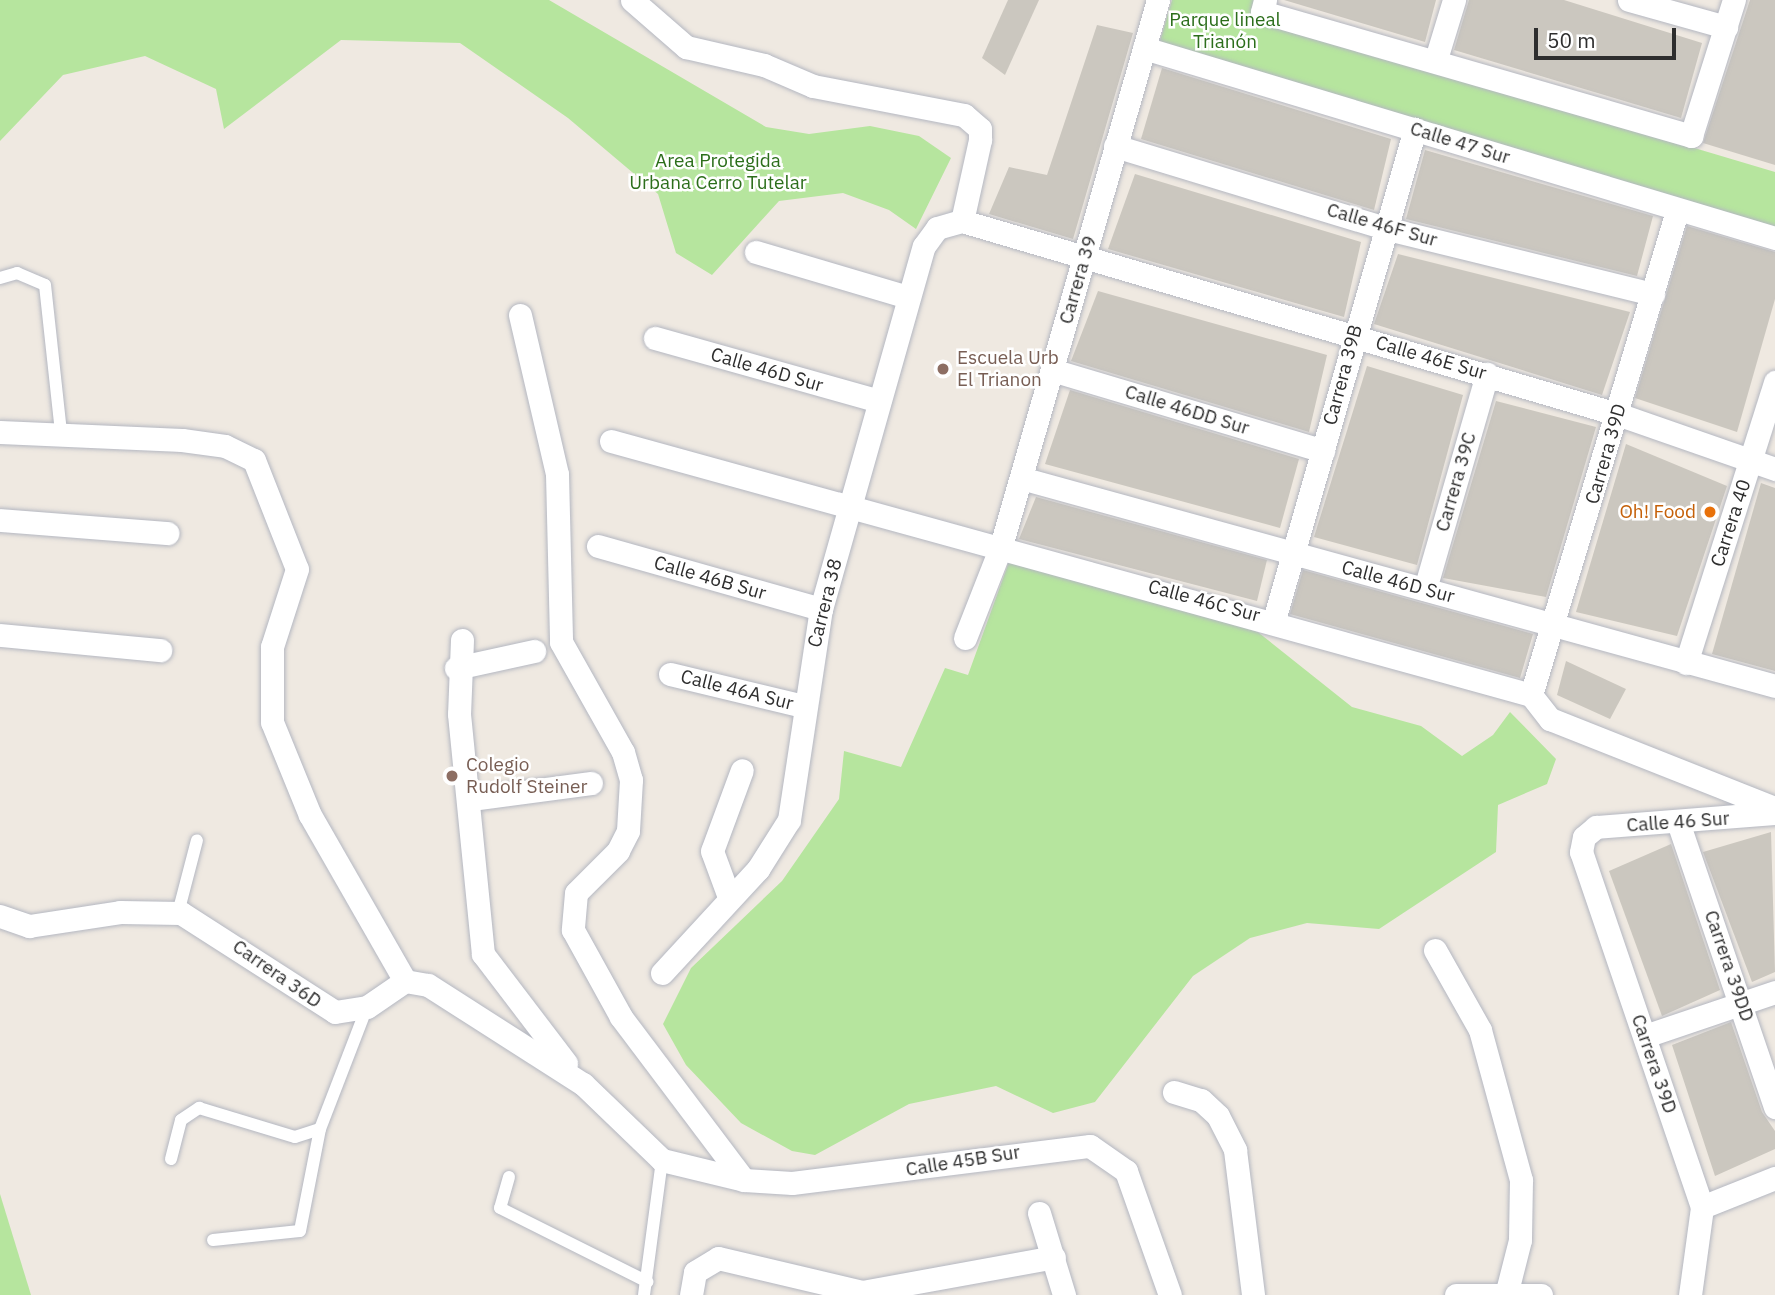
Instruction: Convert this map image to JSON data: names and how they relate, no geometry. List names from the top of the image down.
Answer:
{
  "streets": {
    "street": [
      "Calle 47 Sur",
      "Calle 46F Sur",
      "Carrera 39",
      "Calle 46E Sur",
      "Calle 46D Sur",
      "Carrera 39B",
      "Calle 46DD Sur",
      "Carrera 39D",
      "Carrera 39C",
      "Carrera 40",
      "Calle 46B Sur",
      "Calle 46C Sur",
      "Carrera 38",
      "Calle 46A Sur",
      "Calle 46 Sur",
      "Carrera 39DD",
      "Carrera 36D",
      "Calle 45B Sur"
    ]
  },
  "crossings": [
    ["Calle 47 Sur", "Carrera 39"],
    ["Calle 47 Sur", "Carrera 39B"],
    ["Calle 47 Sur", "Carrera 39D"],
    ["Calle 46F Sur", "Carrera 39"],
    ["Calle 46F Sur", "Carrera 39B"],
    ["Calle 46F Sur", "Carrera 39D"],
    ["Carrera 39", "Calle 46E Sur"],
    ["Carrera 39", "Calle 46D Sur"],
    ["Carrera 39", "Calle 46DD Sur"],
    ["Carrera 39", "Calle 46C Sur"],
    ["Calle 46E Sur", "Carrera 39B"],
    ["Calle 46E Sur", "Carrera 39D"],
    ["Calle 46E Sur", "Carrera 39C"],
    ["Calle 46E Sur", "Carrera 40"],
    ["Calle 46D Sur", "Carrera 39B"],
    ["Calle 46D Sur", "Carrera 39D"],
    ["Calle 46D Sur", "Carrera 39C"],
    ["Calle 46D Sur", "Carrera 40"],
    ["Calle 46D Sur", "Carrera 38"],
    ["Carrera 39B", "Calle 46DD Sur"],
    ["Carrera 39B", "Calle 46C Sur"],
    ["Carrera 39D", "Calle 46C Sur"],
    ["Carrera 39D", "Calle 46 Sur"],
    ["Calle 46B Sur", "Carrera 38"],
    ["Calle 46C Sur", "Carrera 38"],
    ["Carrera 38", "Calle 46A Sur"],
    ["Calle 46 Sur", "Carrera 39DD"]
  ],
  "parks": ["Parque lineal Trianón", "Area Protegida Urbana Cerro Tutelar"],
  "places": ["Escuela Urb El Trianon", "Oh! Food", "Colegio Rudolf Steiner"],
  "scale_bar": "50 m"
}
